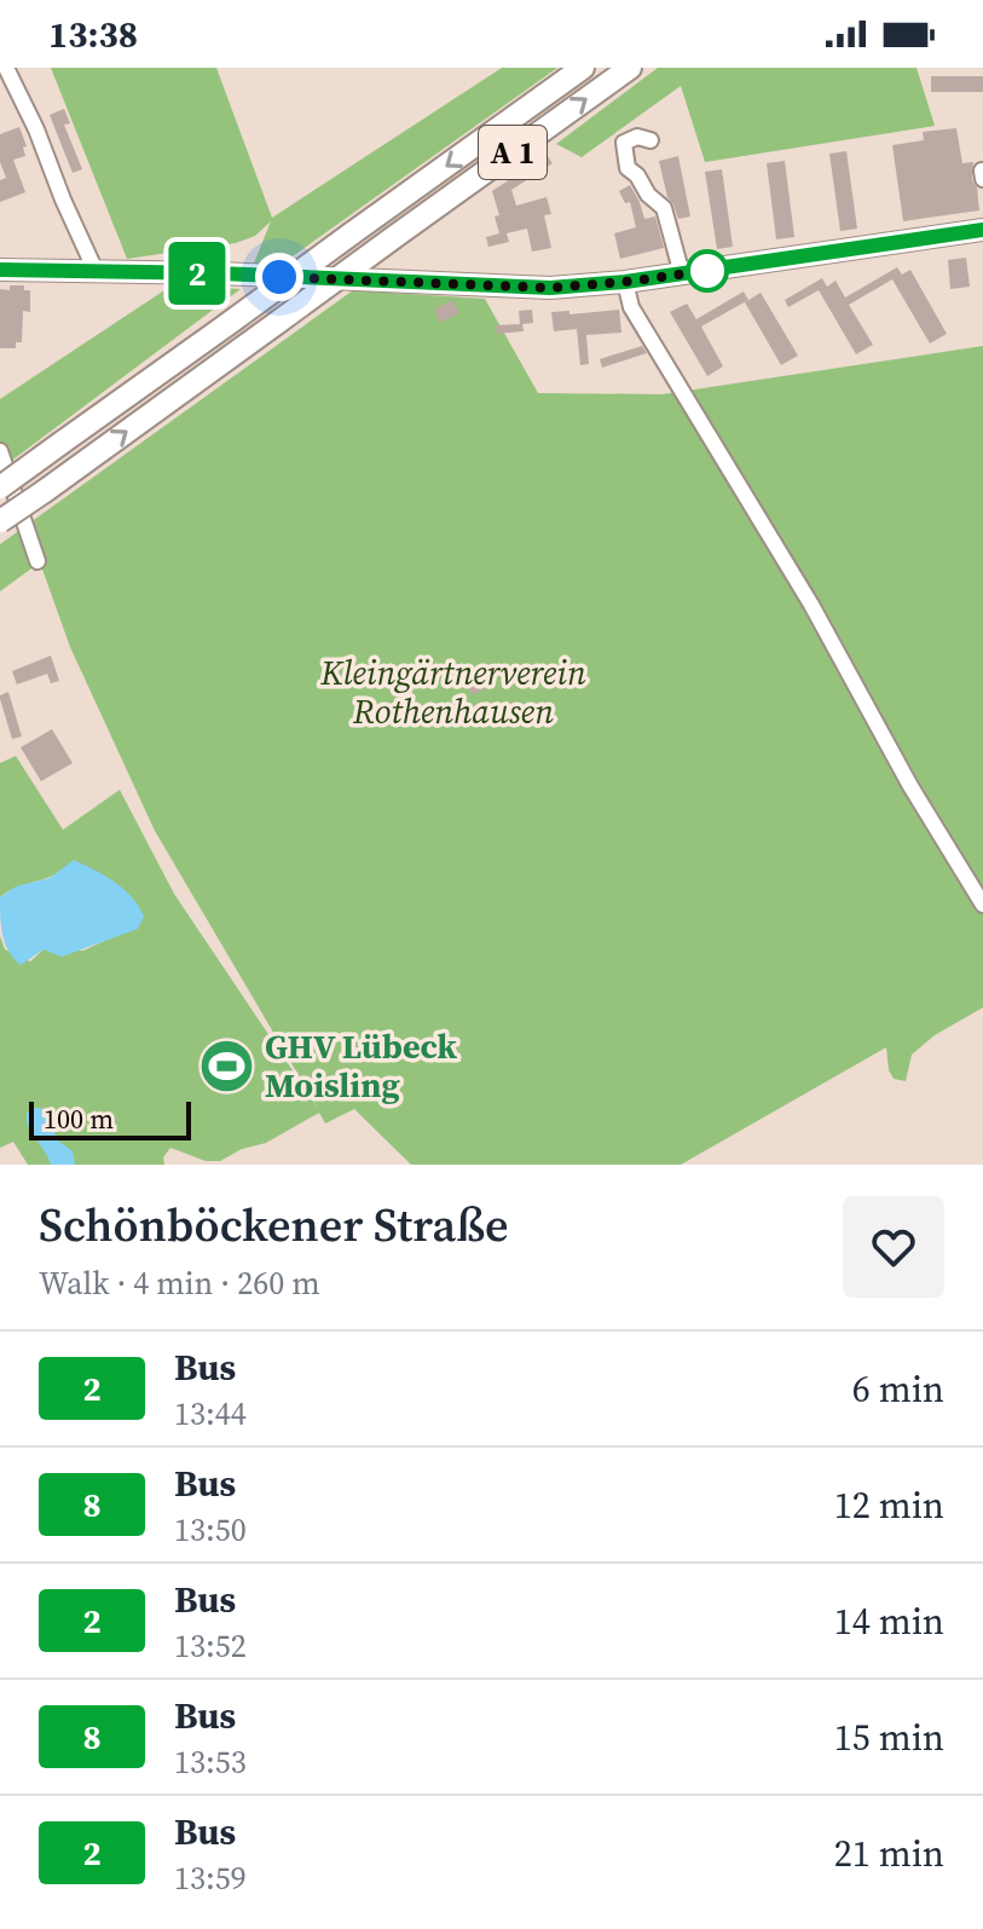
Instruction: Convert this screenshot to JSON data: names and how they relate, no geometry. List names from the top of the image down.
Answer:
{
  "streets": {
    "highway": ["A 1"]
  },
  "parks": ["Kleingärtnerverein Rothenhausen"],
  "places": {
    "sports": ["GHV Lübeck Moisling"]
  },
  "lines": ["bus line 2"],
  "scale_bar": "100 m",
  "page": {
    "status": "13:38",
    "on_map": "2",
    "scale": "100 m",
    "heading": ["Schönböckener Straße", "Walk · 4 min · 260 m"],
    "list": [
      {
        "mark": "2",
        "name": "Bus",
        "note": "13:44",
        "value": "6 min"
      },
      {
        "mark": "8",
        "name": "Bus",
        "note": "13:50",
        "value": "12 min"
      },
      {
        "mark": "2",
        "name": "Bus",
        "note": "13:52",
        "value": "14 min"
      },
      {
        "mark": "8",
        "name": "Bus",
        "note": "13:53",
        "value": "15 min"
      },
      {
        "mark": "2",
        "name": "Bus",
        "note": "13:59",
        "value": "21 min"
      }
    ]
  }
}
